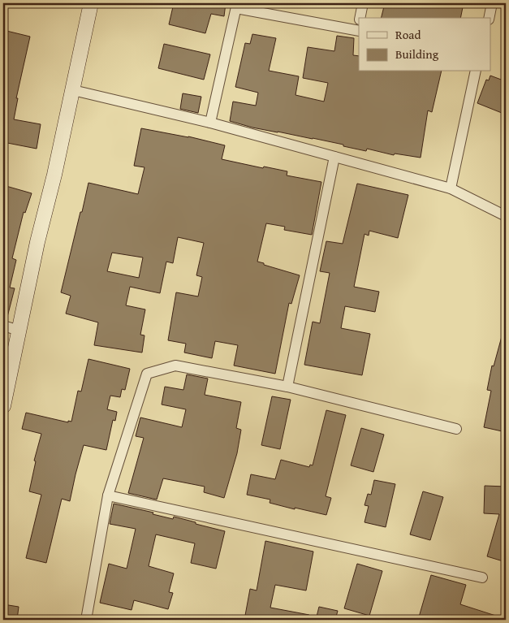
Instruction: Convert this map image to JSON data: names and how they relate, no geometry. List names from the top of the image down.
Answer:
{
  "legend": ["Road", "Building"]
}
